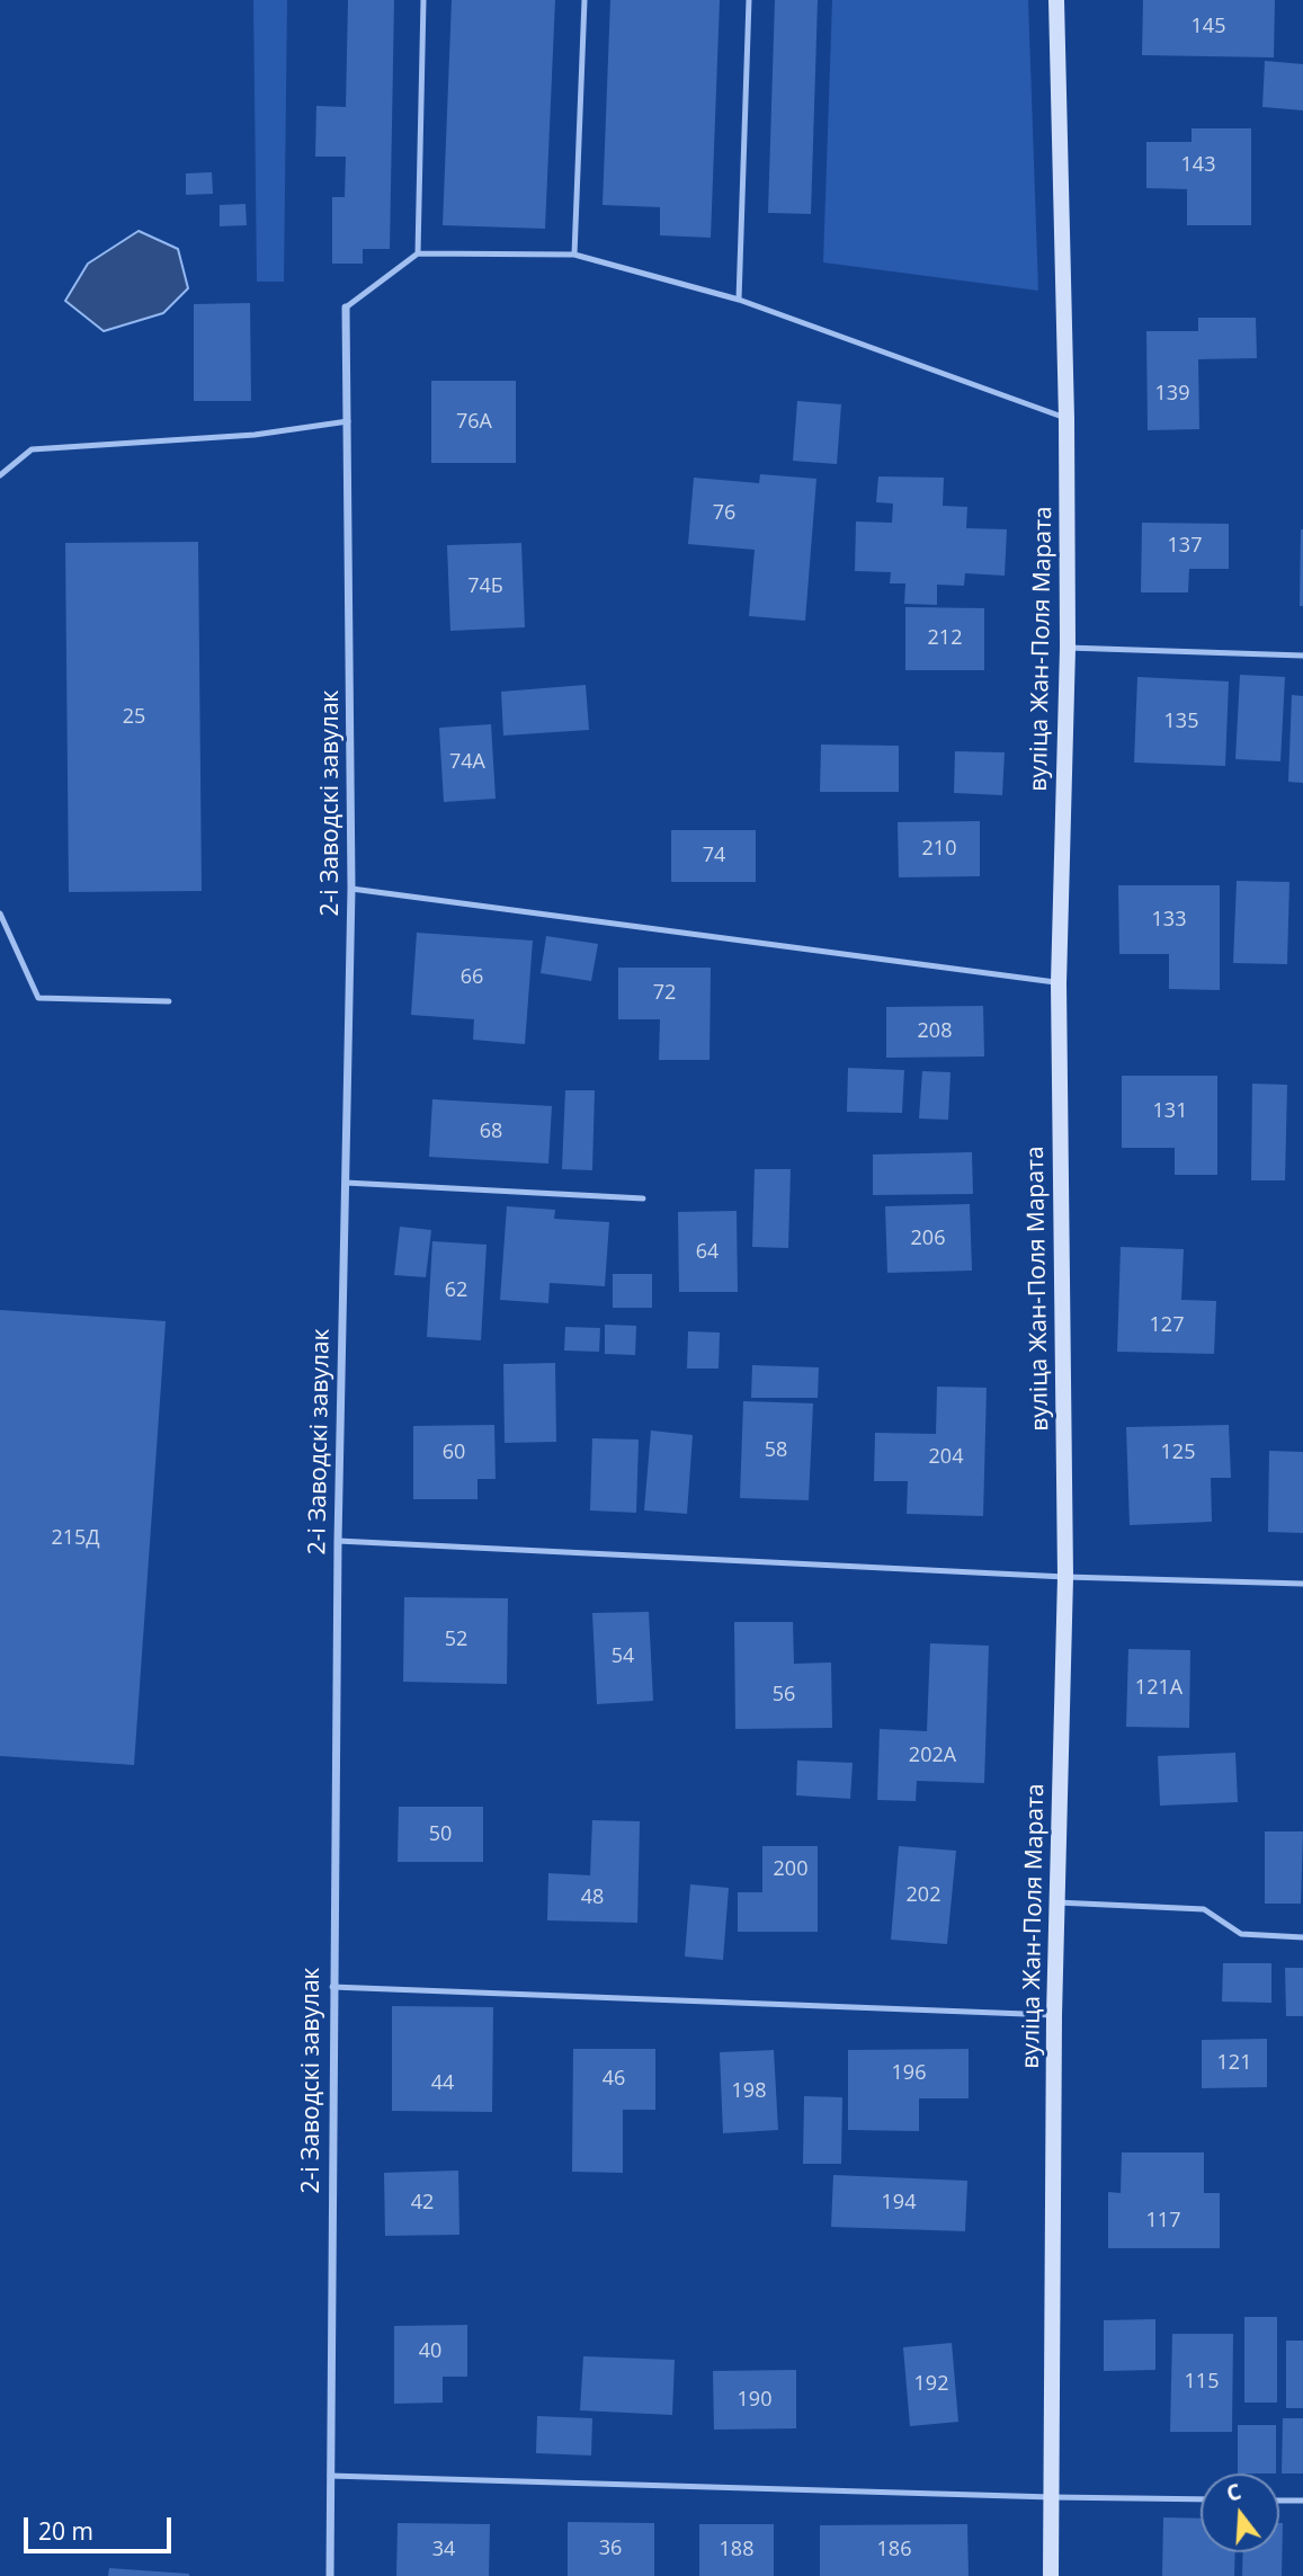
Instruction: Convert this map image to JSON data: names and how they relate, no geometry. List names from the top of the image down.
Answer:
{
  "streets": {
    "street": ["вуліца Жан-Поля Марата", "2-і Заводскі завулак"]
  },
  "house_numbers": [
    "145",
    "143",
    "139",
    "76А",
    "76",
    "137",
    "74Б",
    "212",
    "25",
    "135",
    "74А",
    "210",
    "74",
    "133",
    "66",
    "72",
    "208",
    "131",
    "68",
    "206",
    "64",
    "62",
    "127",
    "58",
    "60",
    "125",
    "204",
    "215Д",
    "52",
    "54",
    "121А",
    "56",
    "202А",
    "50",
    "200",
    "202",
    "48",
    "121",
    "196",
    "46",
    "44",
    "198",
    "42",
    "194",
    "117",
    "40",
    "115",
    "192",
    "190",
    "36",
    "34",
    "188",
    "186"
  ],
  "scale_bar": "20 m",
  "north": "top"
}
